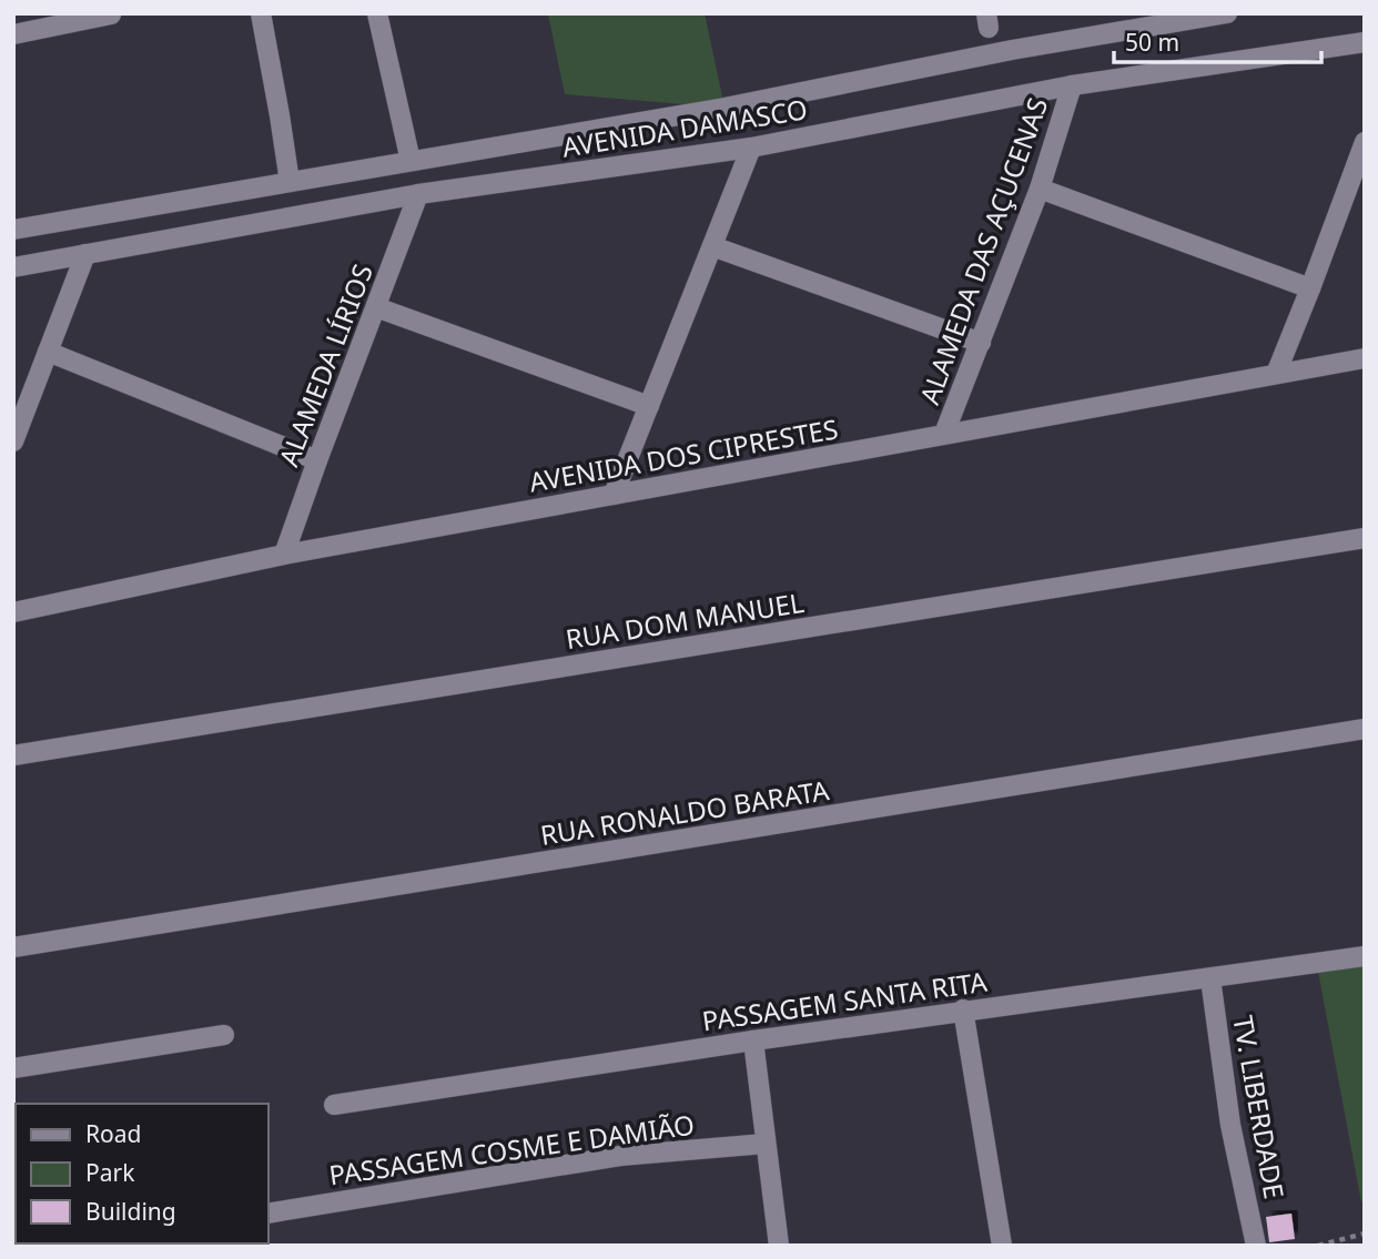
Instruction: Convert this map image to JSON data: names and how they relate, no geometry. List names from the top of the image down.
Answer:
{
  "streets": {
    "street": [
      "AVENIDA DAMASCO",
      "ALAMEDA DAS AÇUCENAS",
      "ALAMEDA LÍRIOS",
      "AVENIDA DOS CIPRESTES",
      "RUA DOM MANUEL",
      "RUA RONALDO BARATA",
      "PASSAGEM SANTA RITA",
      "TV. LIBERDADE",
      "PASSAGEM COSME E DAMIÃO"
    ]
  },
  "crossings": [
    ["AVENIDA DAMASCO", "ALAMEDA DAS AÇUCENAS"],
    ["AVENIDA DAMASCO", "ALAMEDA LÍRIOS"],
    ["ALAMEDA DAS AÇUCENAS", "AVENIDA DOS CIPRESTES"],
    ["ALAMEDA LÍRIOS", "AVENIDA DOS CIPRESTES"],
    ["PASSAGEM SANTA RITA", "TV. LIBERDADE"]
  ],
  "legend": ["Road", "Park", "Building"],
  "scale_bar": "50 m"
}
